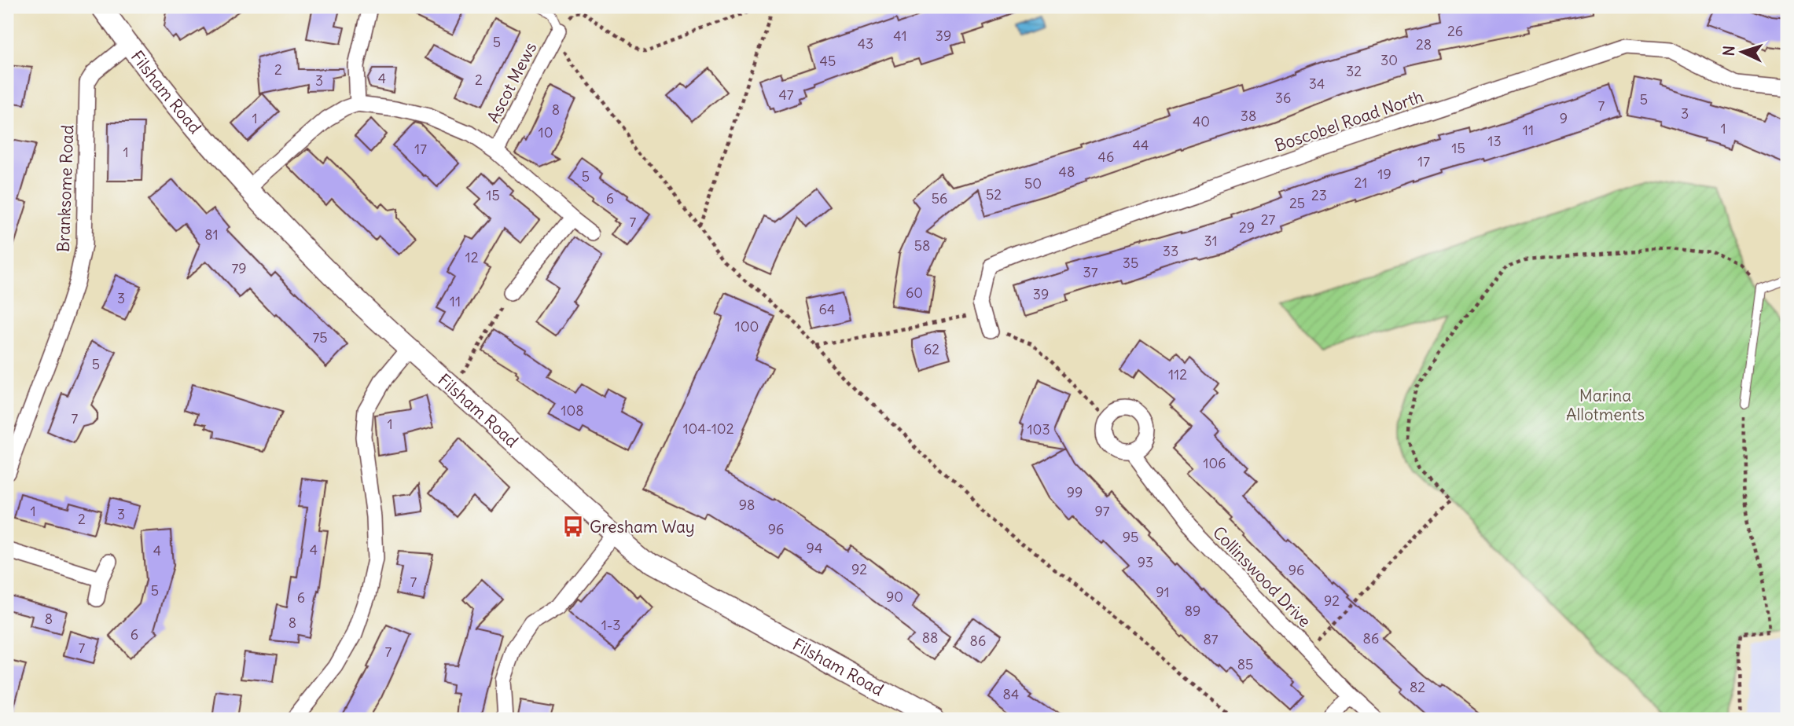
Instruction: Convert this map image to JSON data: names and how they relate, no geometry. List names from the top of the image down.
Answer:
{
  "streets": {
    "street": [
      "Ascot Mews",
      "Filsham Road",
      "Boscobel Road North",
      "Branksome Road",
      "Collinswood Drive"
    ]
  },
  "crossings": [
    ["Filsham Road", "Branksome Road"]
  ],
  "parks": ["Marina Allotments"],
  "places": {
    "bus stop": ["Gresham Way"]
  },
  "house_numbers": [
    "26",
    "41",
    "39",
    "5",
    "43",
    "28",
    "30",
    "45",
    "2",
    "32",
    "4",
    "2",
    "3",
    "34",
    "47",
    "36",
    "5",
    "7",
    "8",
    "3",
    "38",
    "1",
    "9",
    "40",
    "1",
    "11",
    "10",
    "13",
    "44",
    "15",
    "17",
    "1",
    "46",
    "17",
    "48",
    "19",
    "5",
    "21",
    "50",
    "52",
    "15",
    "23",
    "6",
    "56",
    "25",
    "27",
    "7",
    "29",
    "81",
    "31",
    "58",
    "33",
    "12",
    "35",
    "79",
    "37",
    "60",
    "39",
    "3",
    "11",
    "64",
    "100",
    "75",
    "62",
    "5",
    "112",
    "108",
    "7",
    "1",
    "104-102",
    "103",
    "106",
    "99",
    "98",
    "1",
    "97",
    "3",
    "2",
    "96",
    "95",
    "94",
    "4",
    "4",
    "93",
    "92",
    "96",
    "7",
    "5",
    "91",
    "90",
    "6",
    "92",
    "89",
    "8",
    "8",
    "1-3",
    "6",
    "88",
    "86",
    "87",
    "86",
    "7",
    "7",
    "85",
    "82",
    "84"
  ],
  "north": "left"
}
